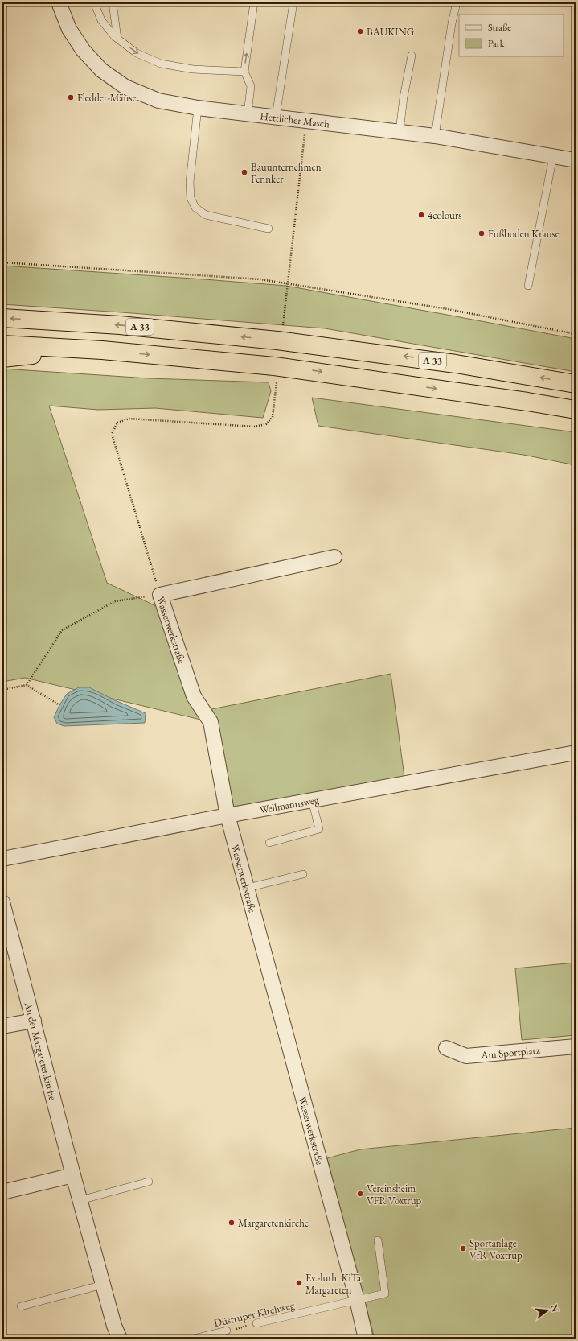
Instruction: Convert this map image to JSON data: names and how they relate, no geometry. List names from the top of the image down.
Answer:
{
  "streets": {
    "highway": ["A 33"],
    "street": [
      "Hettlicher Masch",
      "Wasserwerkstraße",
      "Wellmannsweg",
      "An der Margaretenkirche",
      "Am Sportplatz"
    ],
    "lane": ["Düstruper Kirchweg"]
  },
  "crossings": [
    ["Wasserwerkstraße", "Wellmannsweg"],
    ["Wasserwerkstraße", "Düstruper Kirchweg"]
  ],
  "places": [
    "BAUKING",
    "Fledder-Mäuse",
    "Bauunternehmen Fennker",
    "4colours",
    "Fußboden Krause",
    "Vereinsheim VFR Voxtrup",
    "Margaretenkirche",
    "Sportanlage VfR Voxtrup",
    "Ev.-luth. KiTa Margareten"
  ],
  "legend": ["Straße", "Park"],
  "north": "right"
}
